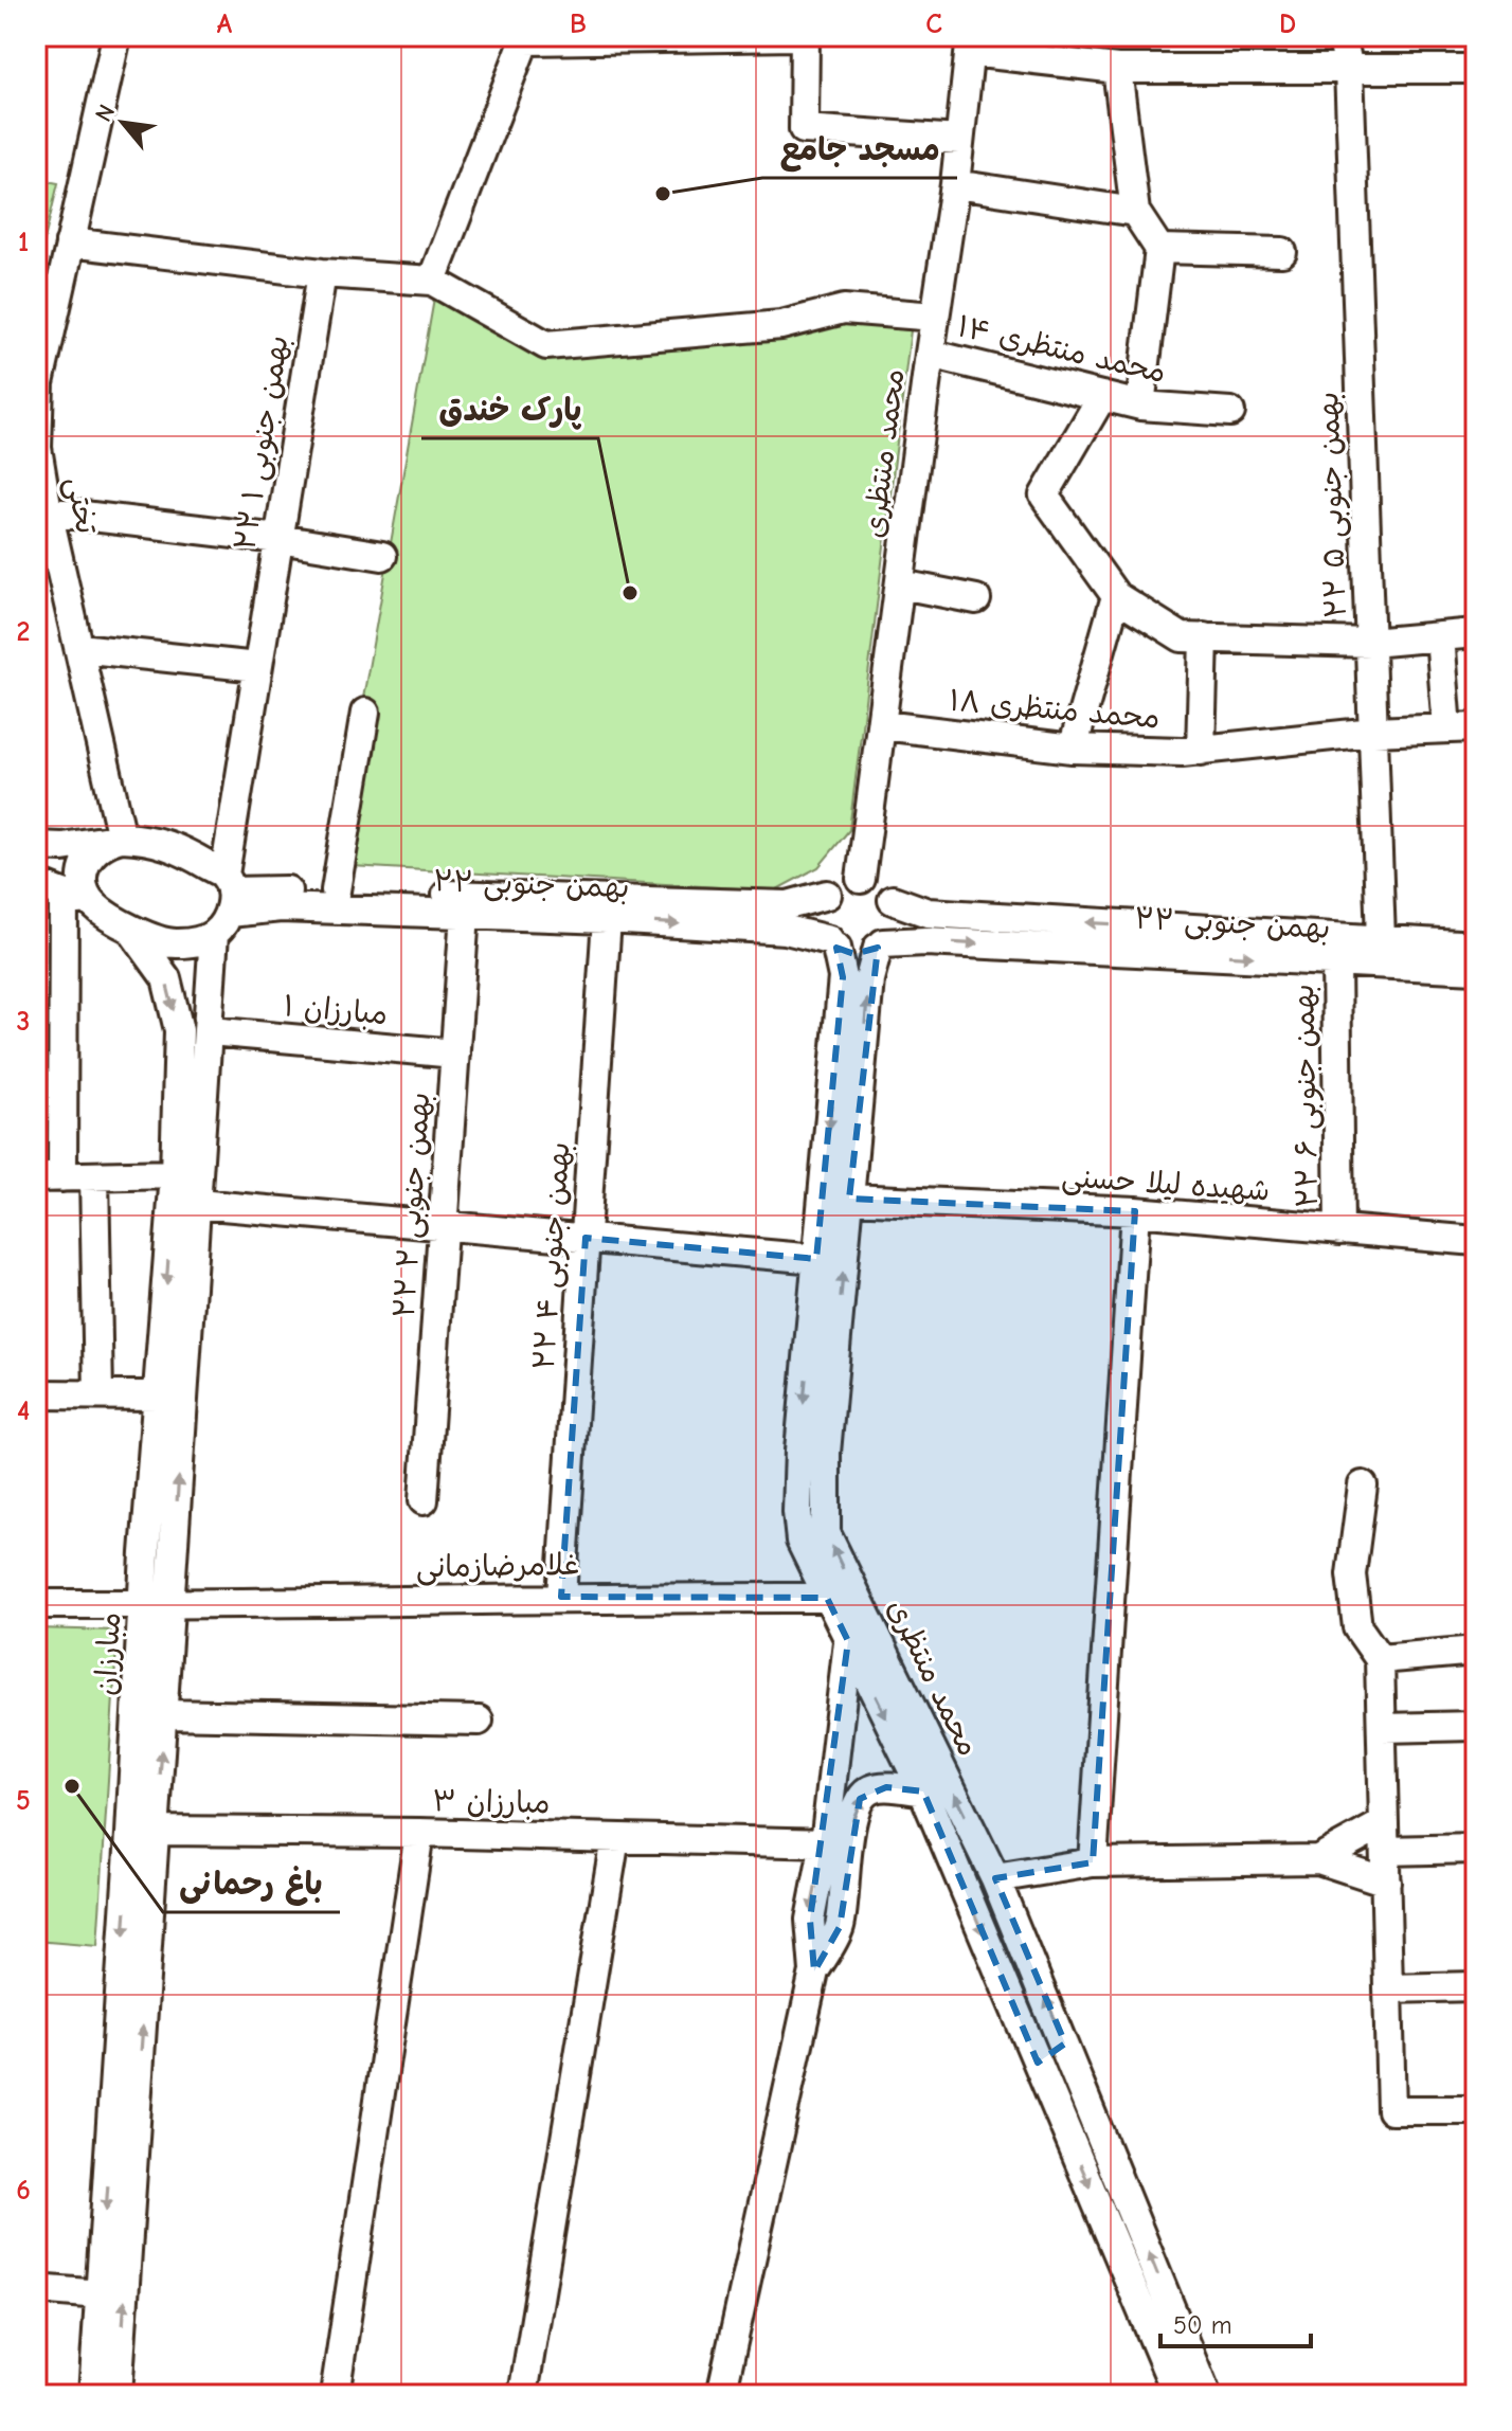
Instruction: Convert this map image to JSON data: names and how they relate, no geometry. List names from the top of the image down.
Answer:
{
  "streets": {
    "street": [
      "محمد منتظری ۱۴",
      "۲۲ بهمن جنوبی ۱",
      "محمد منتظری",
      "تختی",
      "۲۲ بهمن جنوبی ۵",
      "محمد منتظری ۱۸",
      "۲۲ بهمن جنوبی",
      "مبارزان ۱",
      "۲۲ بهمن جنوبی ۶",
      "شهیده لیلا حسنی",
      "۲۲ بهمن جنوبی ۲",
      "۲۲ بهمن جنوبی ۴",
      "غلامرضازمانی",
      "مبارزان",
      "مبارزان ۳"
    ]
  },
  "crossings": [
    ["محمد منتظری ۱۴", "محمد منتظری"],
    ["۲۲ بهمن جنوبی ۱", "تختی"],
    ["۲۲ بهمن جنوبی ۱", "۲۲ بهمن جنوبی"],
    ["۲۲ بهمن جنوبی ۱", "مبارزان"],
    ["محمد منتظری", "محمد منتظری ۱۸"],
    ["محمد منتظری", "۲۲ بهمن جنوبی"],
    ["محمد منتظری", "شهیده لیلا حسنی"],
    ["محمد منتظری", "غلامرضازمانی"],
    ["تختی", "۲۲ بهمن جنوبی"],
    ["تختی", "مبارزان"],
    ["۲۲ بهمن جنوبی ۵", "محمد منتظری ۱۸"],
    ["۲۲ بهمن جنوبی ۵", "۲۲ بهمن جنوبی"],
    ["۲۲ بهمن جنوبی", "۲۲ بهمن جنوبی ۶"],
    ["۲۲ بهمن جنوبی", "۲۲ بهمن جنوبی ۲"],
    ["۲۲ بهمن جنوبی", "۲۲ بهمن جنوبی ۴"],
    ["۲۲ بهمن جنوبی", "مبارزان"],
    ["مبارزان ۱", "۲۲ بهمن جنوبی ۲"],
    ["مبارزان ۱", "مبارزان"],
    ["۲۲ بهمن جنوبی ۶", "شهیده لیلا حسنی"],
    ["۲۲ بهمن جنوبی ۴", "غلامرضازمانی"],
    ["غلامرضازمانی", "مبارزان"],
    ["مبارزان", "مبارزان ۳"]
  ],
  "places": ["مسجد جامع", "پارک خندق", "باغ رحمانی"],
  "scale_bar": "50 m",
  "north": "top left",
  "grid": {
    "columns": [
      "A",
      "B",
      "C",
      "D"
    ],
    "rows": [
      "1",
      "2",
      "3",
      "4",
      "5",
      "6"
    ]
  }
}
